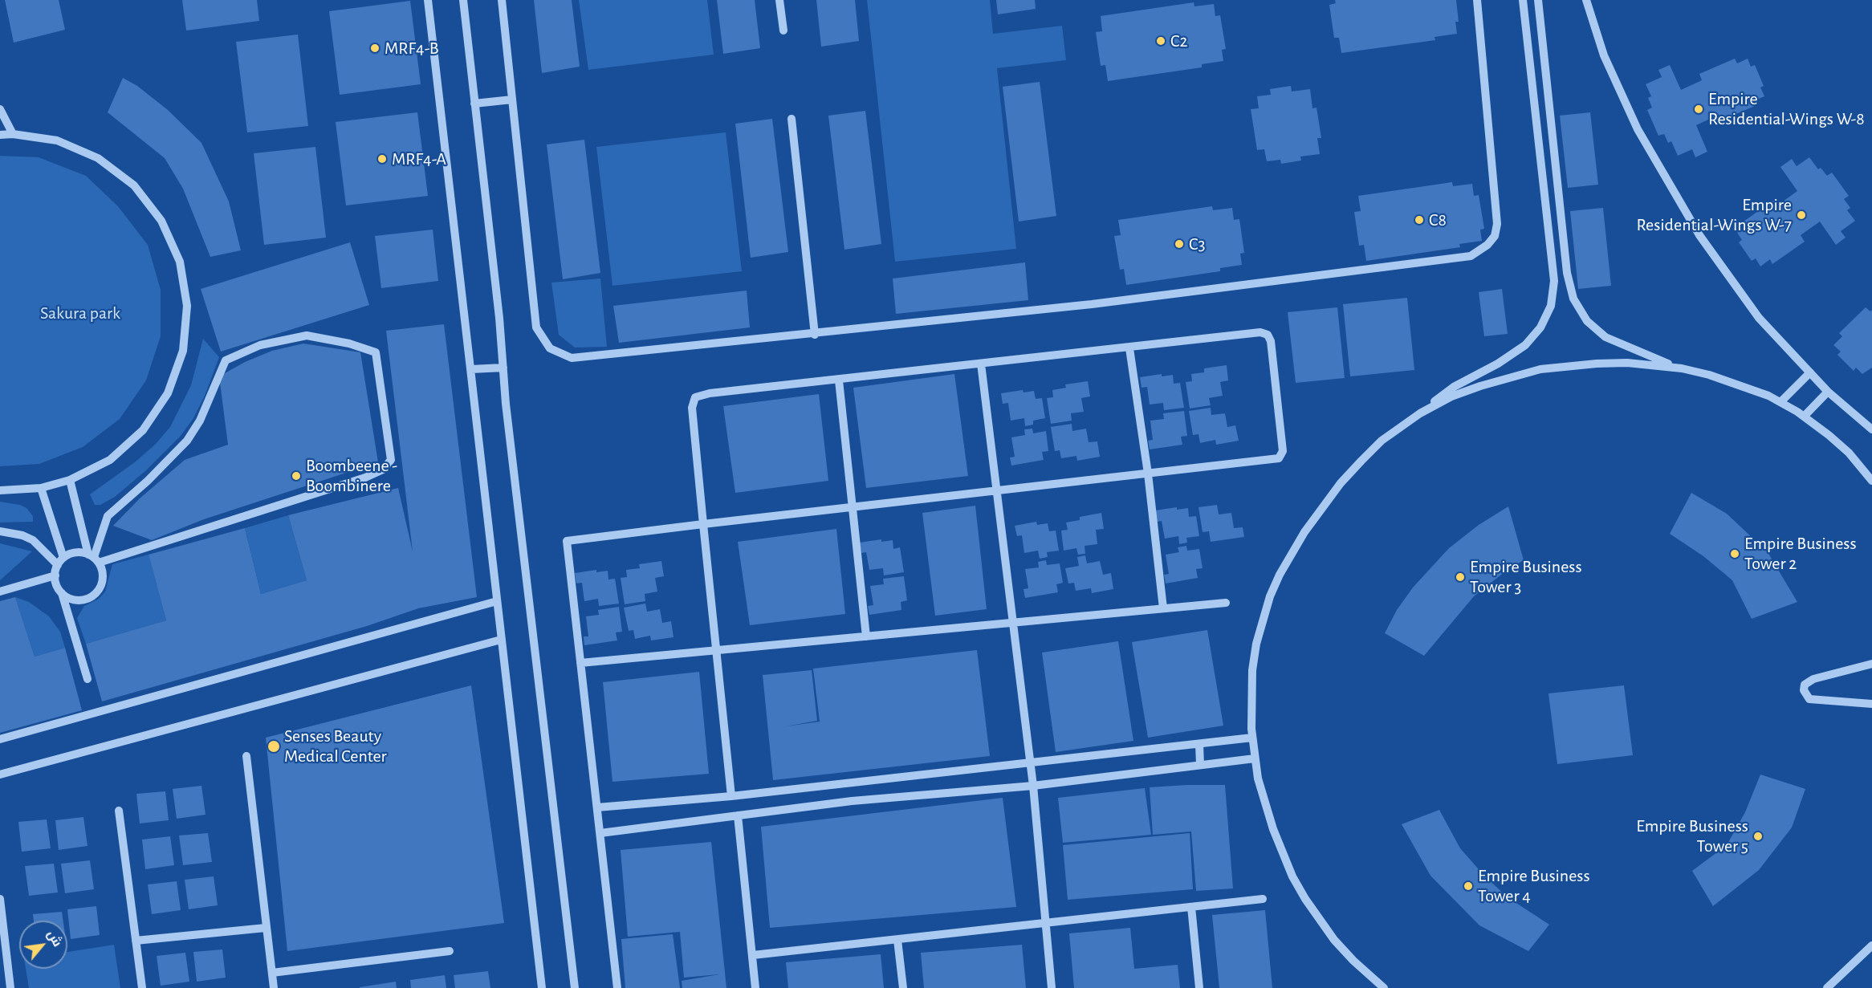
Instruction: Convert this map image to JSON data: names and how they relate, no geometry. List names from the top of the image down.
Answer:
{
  "parks": ["Sakura park"],
  "places": [
    "C2",
    "MRF4-B",
    "Empire Residential-Wings W-8",
    "MRF4-A",
    "Empire Residential-Wings W-7",
    "C8",
    "C3",
    "Boombeene - Boombinere",
    "Empire Business Tower 2",
    "Empire Business Tower 3",
    "Senses Beauty Medical Center",
    "Empire Business Tower 5",
    "Empire Business Tower 4"
  ],
  "north": "top right"
}
